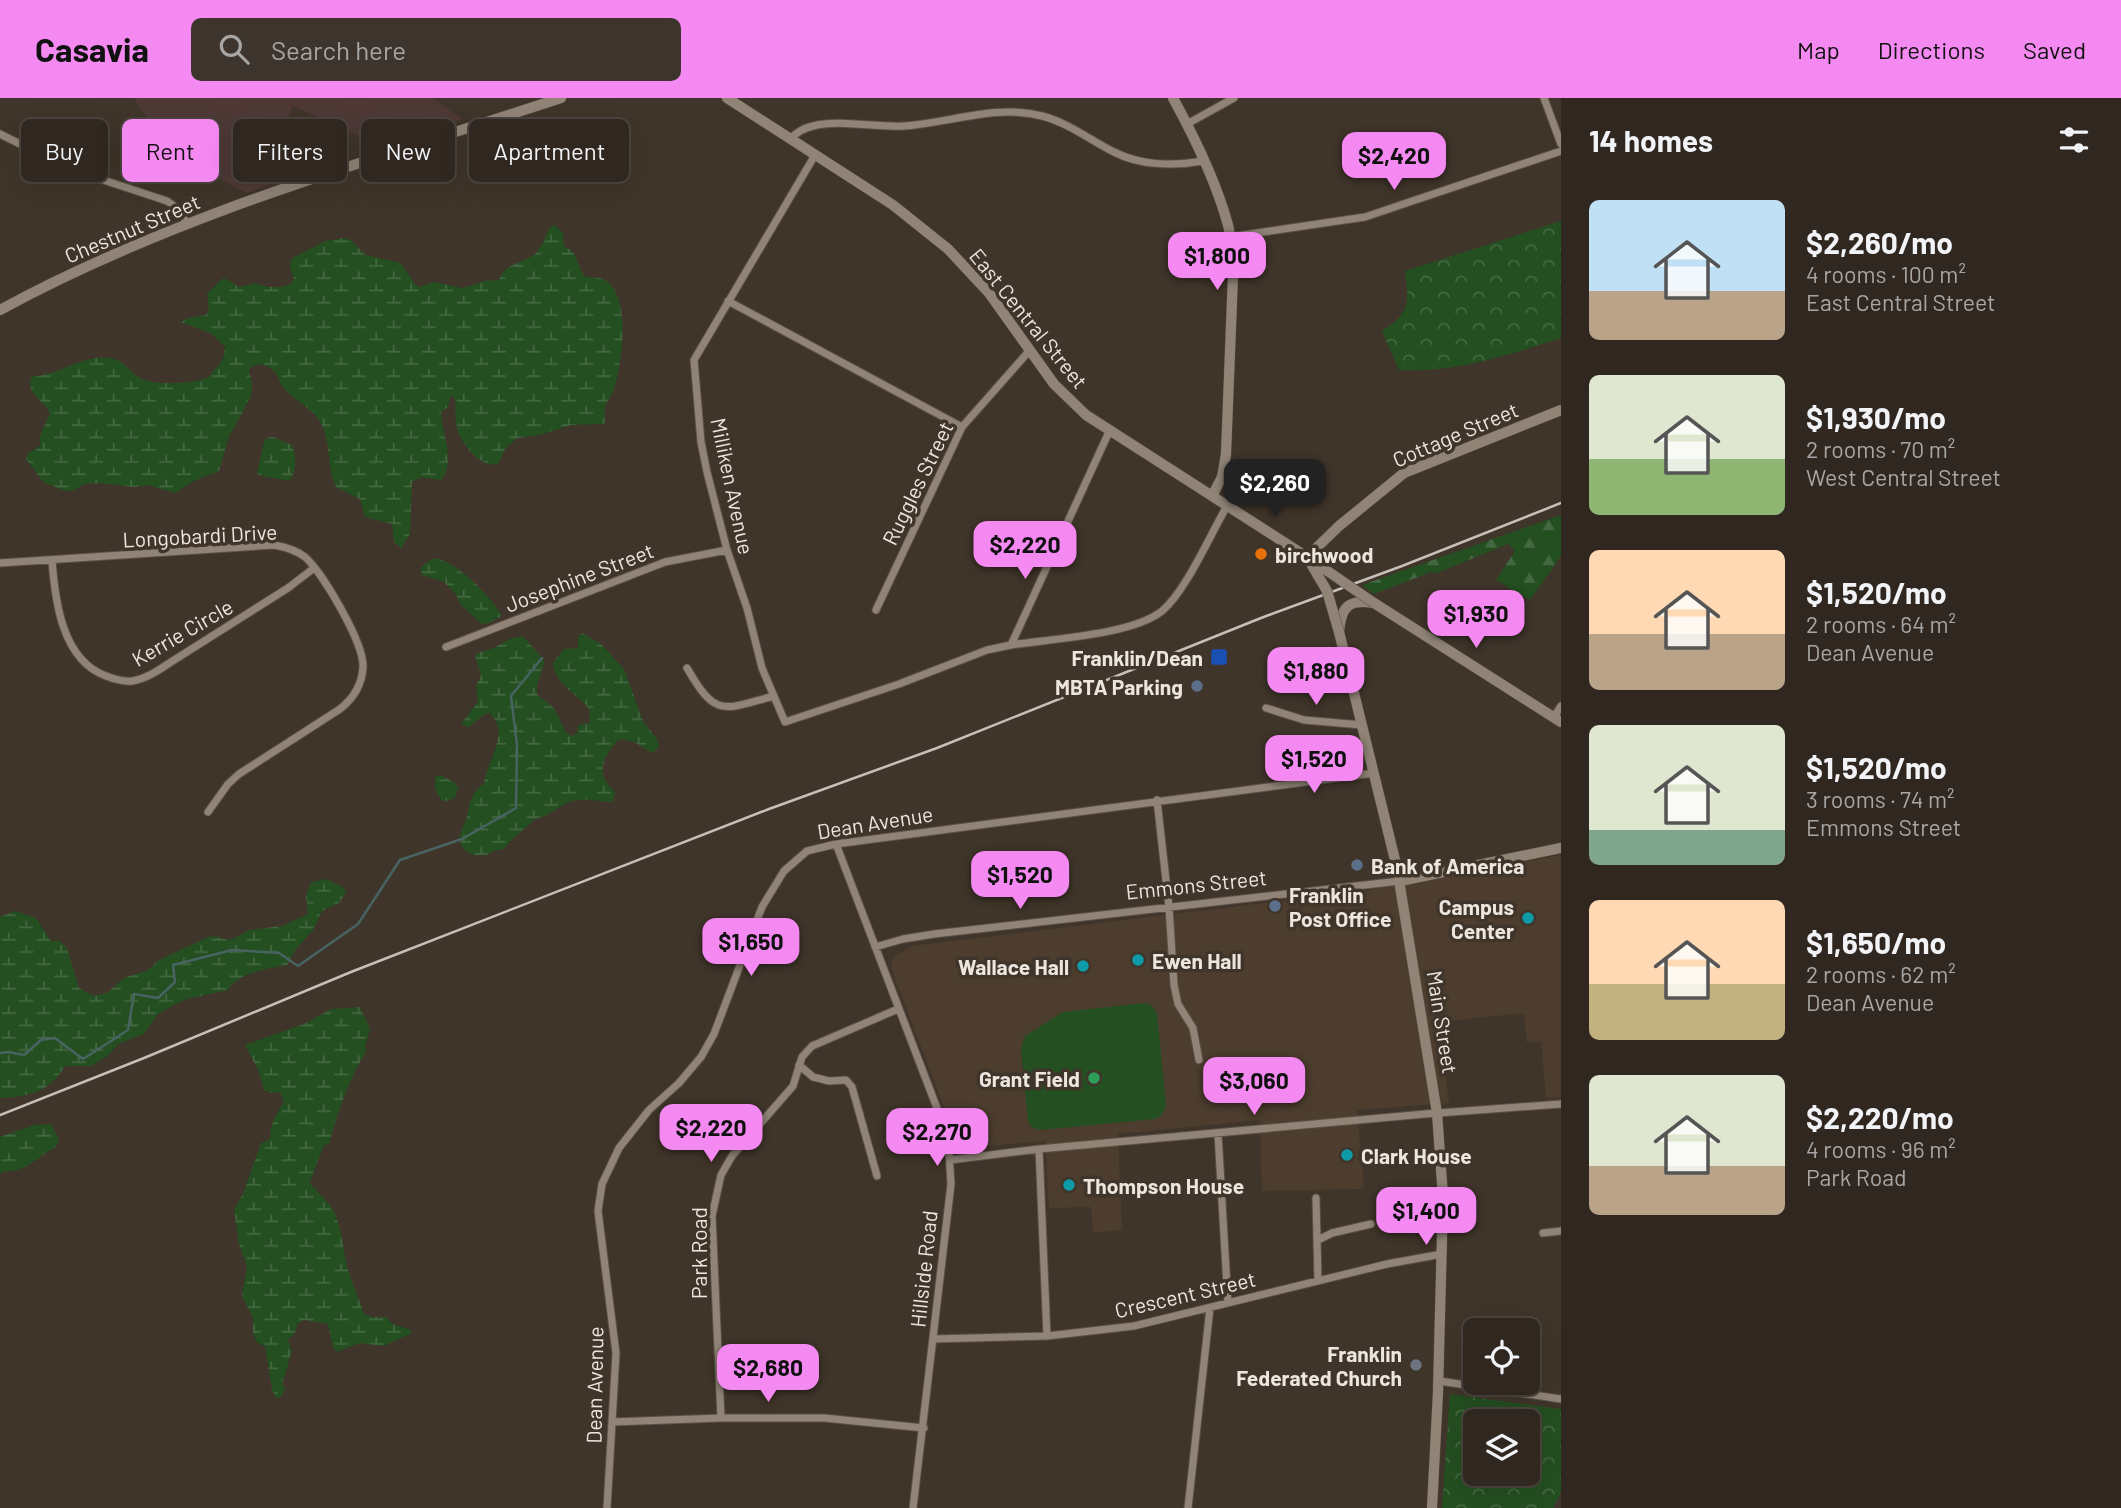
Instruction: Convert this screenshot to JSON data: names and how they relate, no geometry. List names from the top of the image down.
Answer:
{
  "streets": {
    "main road": [
      "Chestnut Street",
      "East Central Street",
      "Cottage Street",
      "Emmons Street",
      "Main Street"
    ],
    "street": [
      "Ruggles Street",
      "Milliken Avenue",
      "Longobardi Drive",
      "Josephine Street",
      "Kerrie Circle",
      "Dean Avenue",
      "Park Road",
      "Hillside Road",
      "Crescent Street"
    ]
  },
  "crossings": [
    ["East Central Street", "Cottage Street"],
    ["East Central Street", "Ruggles Street"],
    ["East Central Street", "Milliken Avenue"],
    ["East Central Street", "Main Street"],
    ["Cottage Street", "Main Street"],
    ["Milliken Avenue", "Josephine Street"],
    ["Longobardi Drive", "Kerrie Circle"],
    ["Dean Avenue", "Main Street"],
    ["Dean Avenue", "Hillside Road"],
    ["Emmons Street", "Main Street"],
    ["Emmons Street", "Hillside Road"],
    ["Main Street", "Crescent Street"],
    ["Park Road", "Hillside Road"],
    ["Hillside Road", "Crescent Street"]
  ],
  "places": {
    "other": [
      "birchwood",
      "MBTA Parking",
      "Bank of America",
      "Franklin Post Office",
      "Campus Center",
      "Ewen Hall",
      "Wallace Hall",
      "Grant Field",
      "Clark House",
      "Thompson House",
      "Franklin Federated Church"
    ],
    "transit": ["Franklin/Dean"]
  },
  "page": {
    "header": "Casavia",
    "search": "Search here",
    "nav": ["Map", "Directions", "Saved"],
    "heading": "14 homes",
    "chip": [
      "Buy",
      "Rent",
      "Filters",
      "New",
      "Apartment"
    ],
    "price": [
      "$2,420",
      "$1,800",
      "$2,260",
      "$2,220",
      "$1,930",
      "$1,880",
      "$1,520",
      "$1,520",
      "$1,650",
      "$3,060",
      "$2,220",
      "$2,270",
      "$1,400",
      "$2,680"
    ],
    "list": [
      {
        "name": "$2,260/mo",
        "note": "4 rooms · 100 m² · East Central Street"
      },
      {
        "name": "$1,930/mo",
        "note": "2 rooms · 70 m² · West Central Street"
      },
      {
        "name": "$1,520/mo",
        "note": "2 rooms · 64 m² · Dean Avenue"
      },
      {
        "name": "$1,520/mo",
        "note": "3 rooms · 74 m² · Emmons Street"
      },
      {
        "name": "$1,650/mo",
        "note": "2 rooms · 62 m² · Dean Avenue"
      },
      {
        "name": "$2,220/mo",
        "note": "4 rooms · 96 m² · Park Road"
      }
    ]
  }
}
